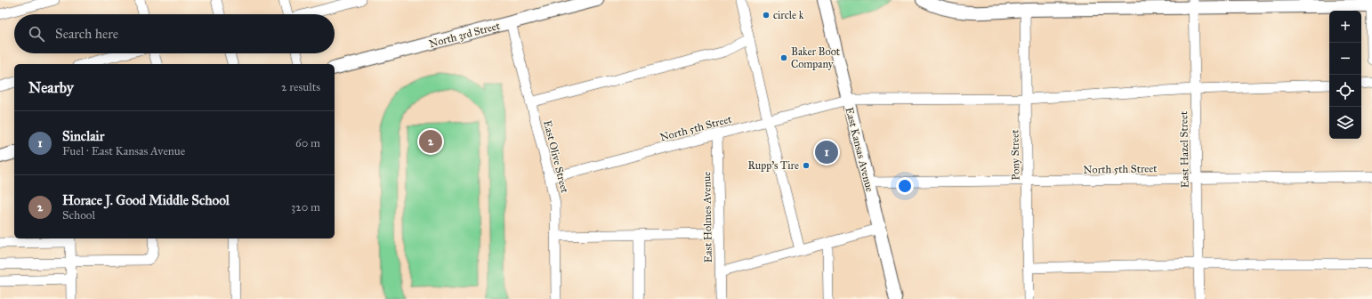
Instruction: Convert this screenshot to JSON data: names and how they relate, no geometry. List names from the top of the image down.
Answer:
{
  "streets": {
    "main road": ["North 3rd Street", "East Kansas Avenue"],
    "street": [
      "North 5th Street",
      "East Hazel Street",
      "Pony Street",
      "East Olive Street",
      "East Holmes Avenue"
    ]
  },
  "crossings": [
    ["North 3rd Street", "East Olive Street"],
    ["North 5th Street", "East Kansas Avenue"],
    ["North 5th Street", "East Hazel Street"],
    ["North 5th Street", "Pony Street"],
    ["North 5th Street", "East Olive Street"],
    ["North 5th Street", "East Holmes Avenue"]
  ],
  "places": ["circle k", "Baker Boot Company", "Rupp's Tire"],
  "page": {
    "map_buttons": ["+", "−"],
    "search": "Search here",
    "heading": ["Nearby", "2 results"],
    "list": [
      {
        "mark": "1",
        "name": "Sinclair",
        "note": "Fuel · East Kansas Avenue",
        "value": "60 m"
      },
      {
        "mark": "2",
        "name": "Horace J. Good Middle School",
        "note": "School",
        "value": "320 m"
      }
    ],
    "pins": ["2", "1"]
  }
}
